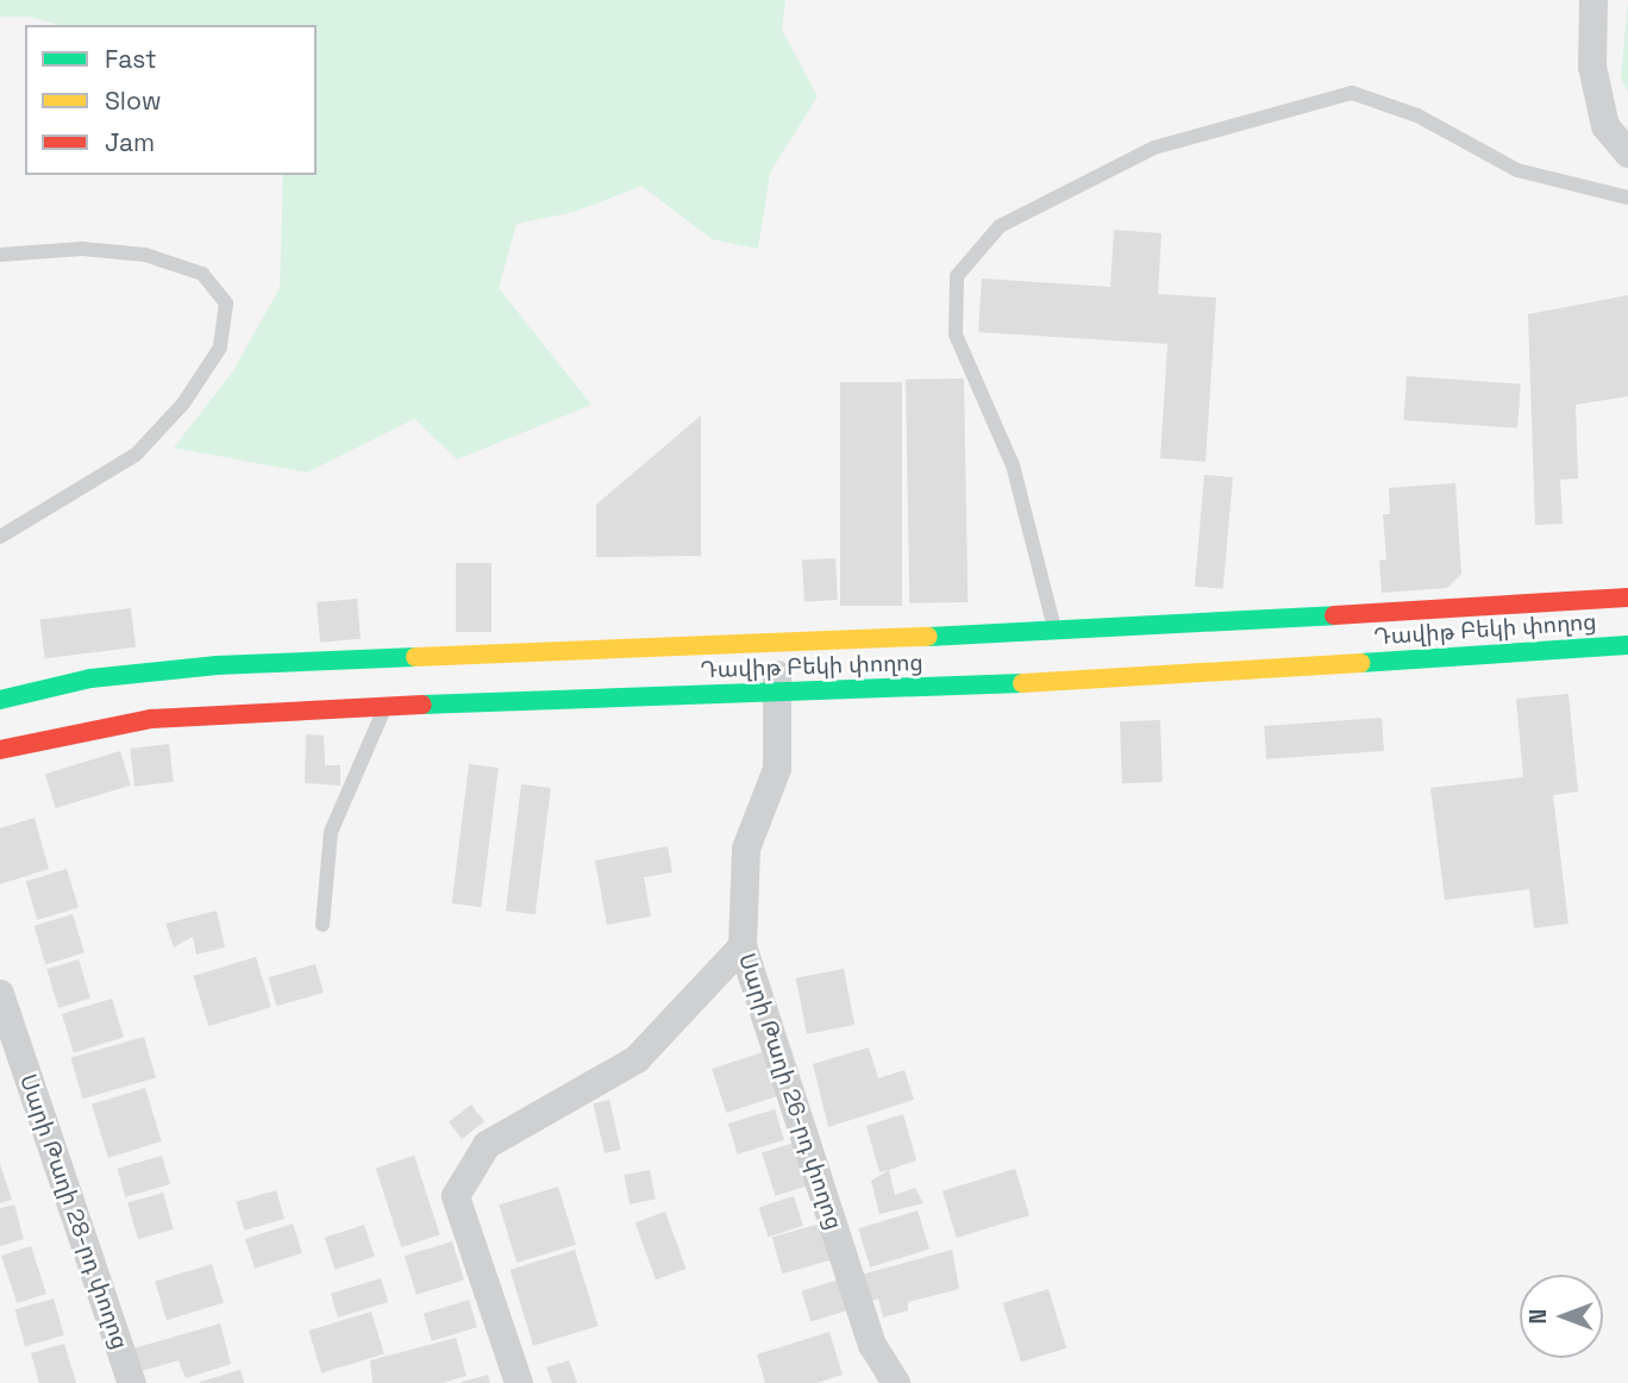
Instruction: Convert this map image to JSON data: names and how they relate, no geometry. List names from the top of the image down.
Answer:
{
  "streets": {
    "main road": ["Դավիթ Բեկի փողոց"],
    "street": ["Սարի Թաղի 26-րդ փողոց", "Սարի Թաղի 28-րդ փողոց"]
  },
  "crossings": [
    ["Դավիթ Բեկի փողոց", "Սարի Թաղի 26-րդ փողոց"]
  ],
  "legend": ["Fast", "Slow", "Jam"],
  "north": "left"
}
